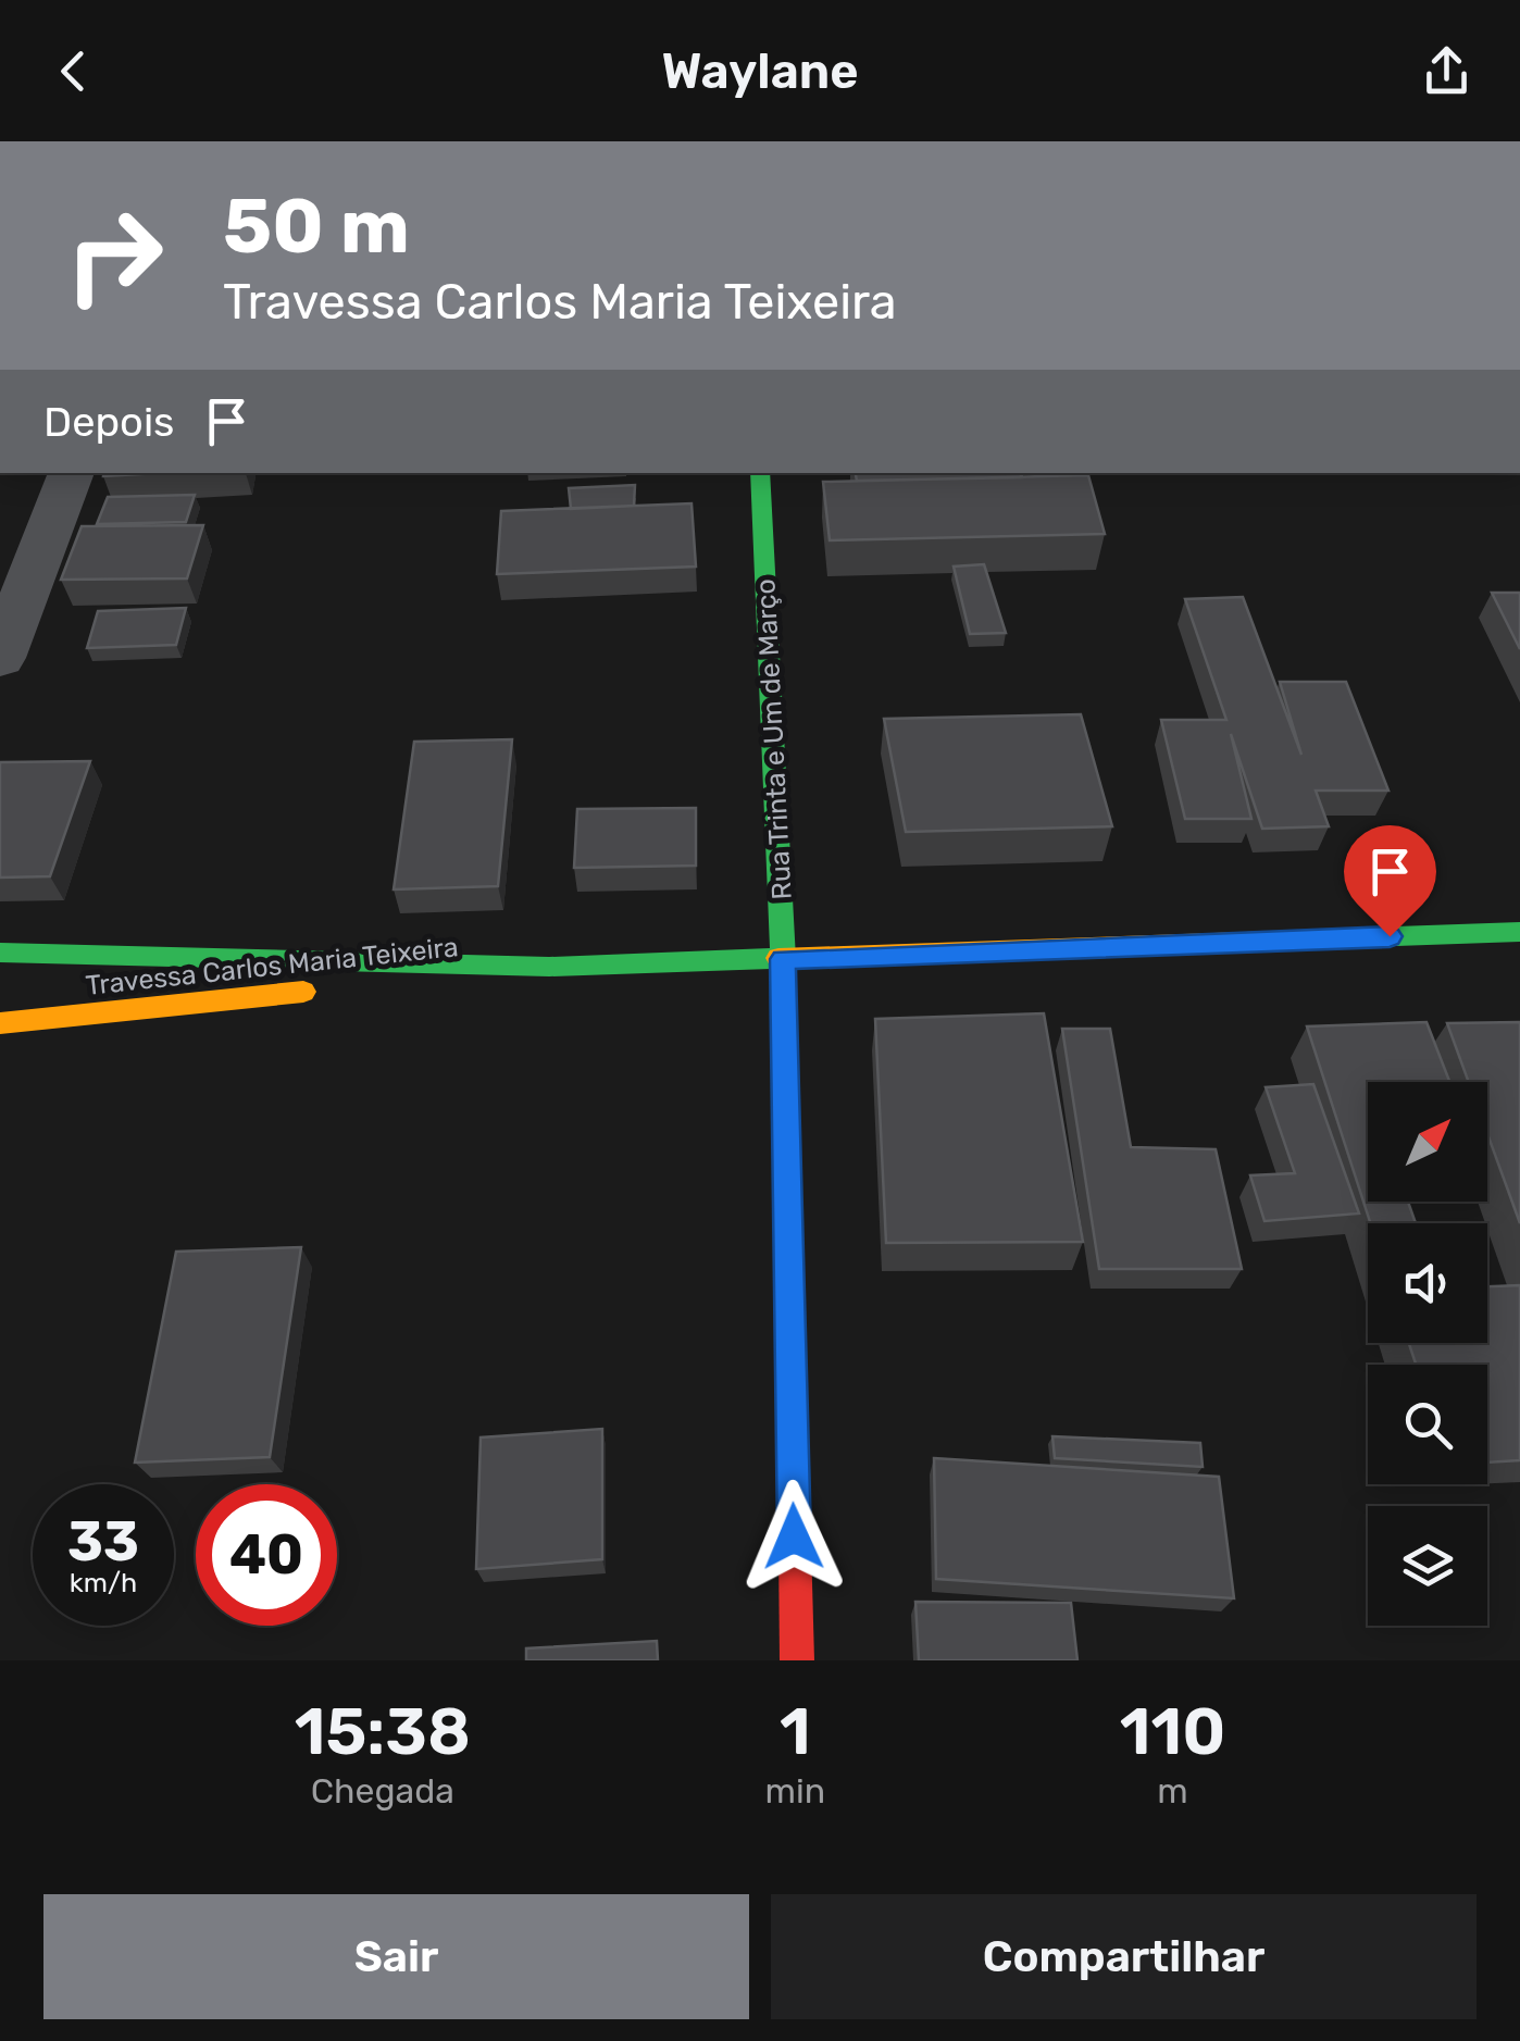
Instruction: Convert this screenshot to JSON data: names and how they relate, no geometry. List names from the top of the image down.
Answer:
{
  "streets": {
    "main road": ["Rua Trinta e Um de Março", "Travessa Carlos Maria Teixeira"]
  },
  "crossings": [
    ["Rua Trinta e Um de Março", "Travessa Carlos Maria Teixeira"]
  ],
  "north": "top right",
  "page": {
    "header": "Waylane",
    "turn": ["50 m", "Travessa Carlos Maria Teixeira"],
    "then": "Depois",
    "speed": "33 km/h",
    "limit": "40",
    "eta": [
      "15:38",
      "Chegada",
      "1",
      "min",
      "110",
      "m"
    ],
    "buttons": ["Sair", "Compartilhar"]
  }
}
